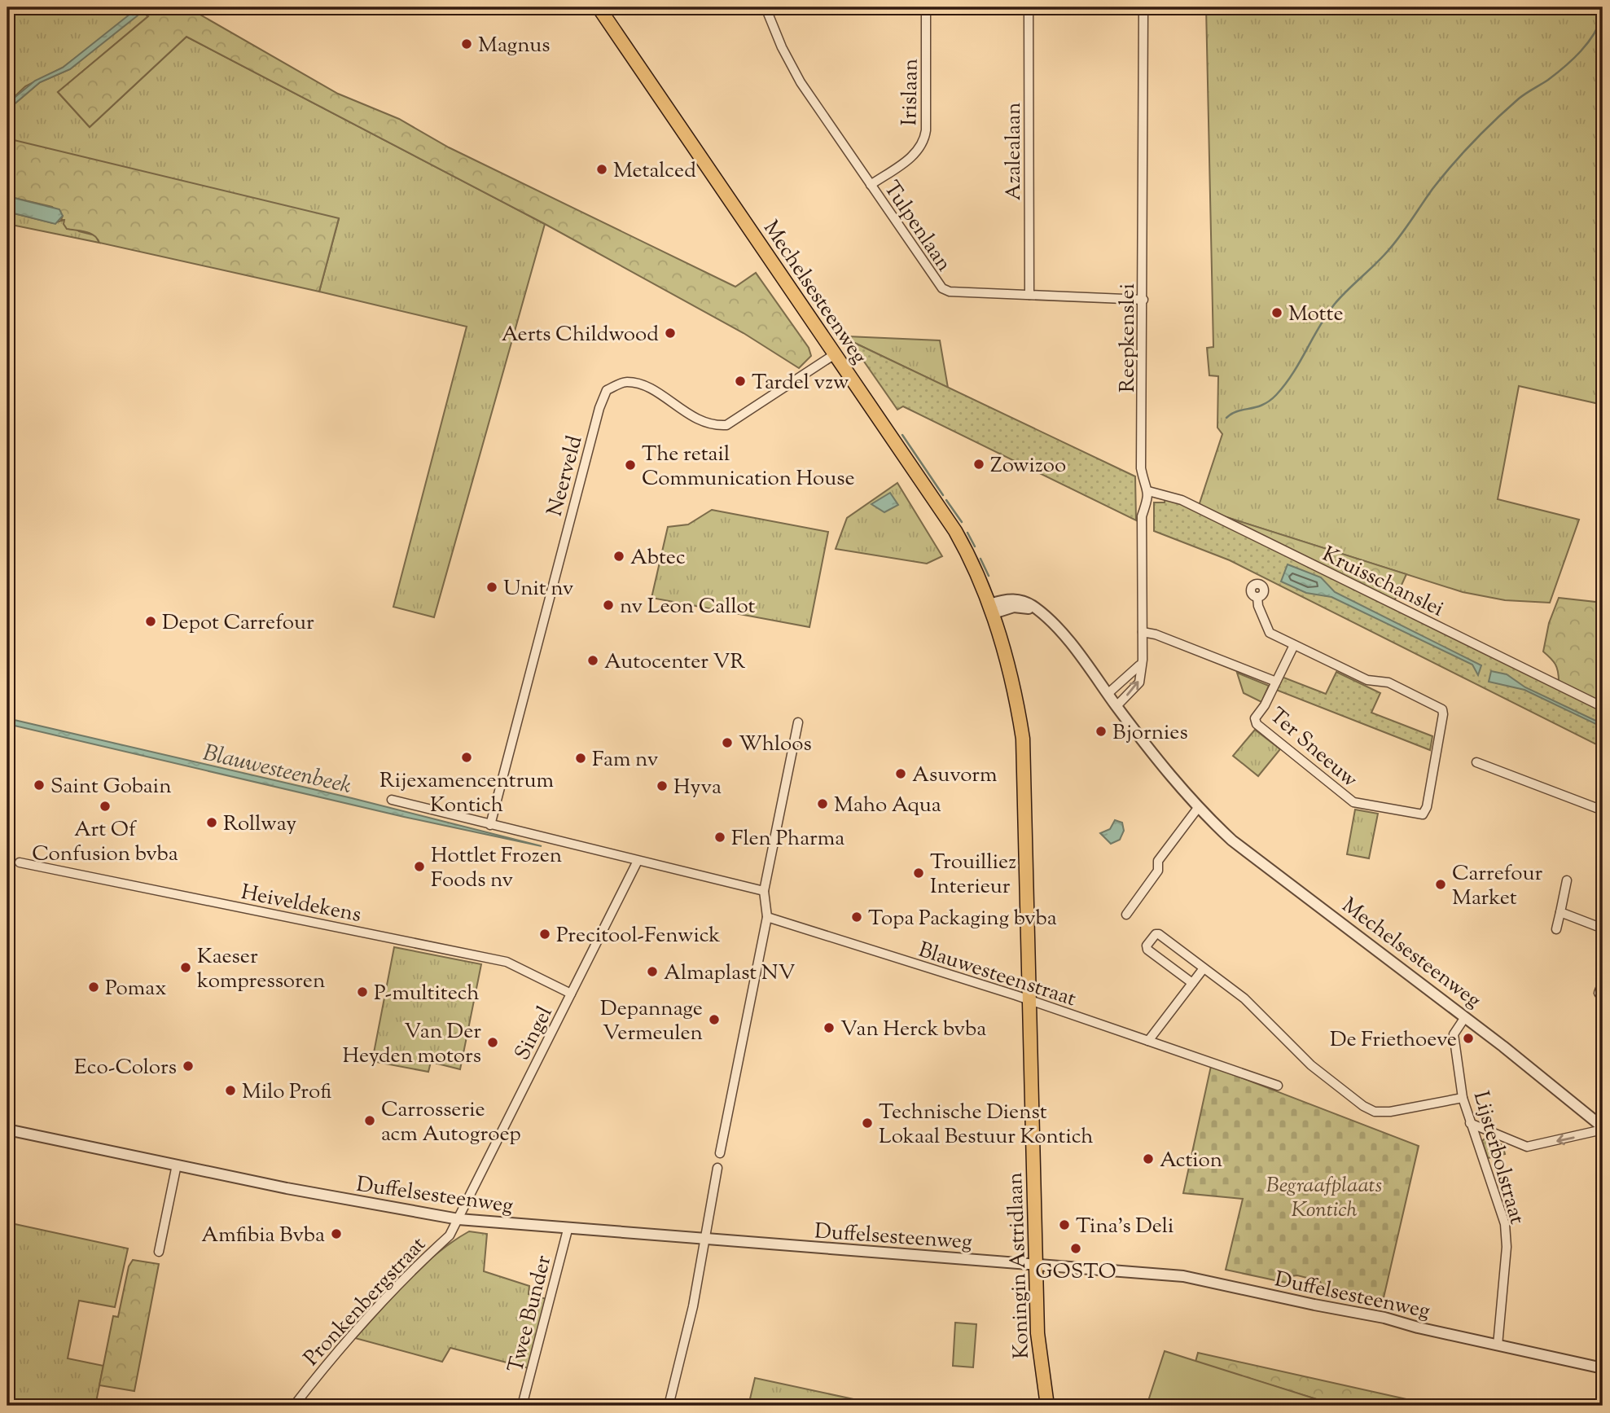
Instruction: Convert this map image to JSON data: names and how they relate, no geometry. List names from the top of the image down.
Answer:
{
  "streets": {
    "main road": ["Mechelsesteenweg", "Koningin Astridlaan"],
    "street": [
      "Irislaan",
      "Azalealaan",
      "Tulpenlaan",
      "Reepkenslei",
      "Neerveld",
      "Kruisschanslei",
      "Ter Sneeuw",
      "Heiveldekens",
      "Blauwesteenstraat",
      "Singel",
      "Lijsterbolstraat",
      "Duffelsesteenweg",
      "Pronkenbergstraat",
      "Twee Bunder"
    ]
  },
  "crossings": [
    ["Irislaan", "Tulpenlaan"],
    ["Azalealaan", "Tulpenlaan"],
    ["Tulpenlaan", "Reepkenslei"],
    ["Mechelsesteenweg", "Reepkenslei"],
    ["Mechelsesteenweg", "Neerveld"],
    ["Mechelsesteenweg", "Lijsterbolstraat"],
    ["Mechelsesteenweg", "Koningin Astridlaan"],
    ["Reepkenslei", "Kruisschanslei"],
    ["Reepkenslei", "Ter Sneeuw"],
    ["Heiveldekens", "Singel"],
    ["Blauwesteenstraat", "Koningin Astridlaan"],
    ["Singel", "Duffelsesteenweg"],
    ["Singel", "Pronkenbergstraat"],
    ["Lijsterbolstraat", "Duffelsesteenweg"],
    ["Duffelsesteenweg", "Koningin Astridlaan"],
    ["Duffelsesteenweg", "Pronkenbergstraat"],
    ["Duffelsesteenweg", "Twee Bunder"]
  ],
  "water": ["Blauwesteenbeek"],
  "parks": ["Begraafplaats Kontich"],
  "places": [
    "Magnus",
    "Metalced",
    "Motte",
    "Aerts Childwood",
    "Tardel vzw",
    "Zowizoo",
    "The retail Communication House",
    "Abtec",
    "Unit nv",
    "nv Leon Callot",
    "Depot Carrefour",
    "Autocenter VR",
    "Bjornies",
    "Whloos",
    "Rijexamencentrum Kontich",
    "Fam nv",
    "Asuvorm",
    "Saint Gobain",
    "Hyva",
    "Maho Aqua",
    "Art Of Confusion bvba",
    "Rollway",
    "Flen Pharma",
    "Hottlet Frozen Foods nv",
    "Trouilliez Interieur",
    "Carrefour Market",
    "Topa Packaging bvba",
    "Precitool-Fenwick",
    "Kaeser kompressoren",
    "Almaplast NV",
    "Pomax",
    "P-multitech",
    "Depannage Vermeulen",
    "Van Herck bvba",
    "De Friethoeve",
    "Van Der Heyden motors",
    "Eco-Colors",
    "Milo Profi",
    "Carrosserie acm Autogroep",
    "Technische Dienst Lokaal Bestuur Kontich",
    "Action",
    "Tina's Deli",
    "Amfibia Bvba",
    "GOSTO"
  ]
}
